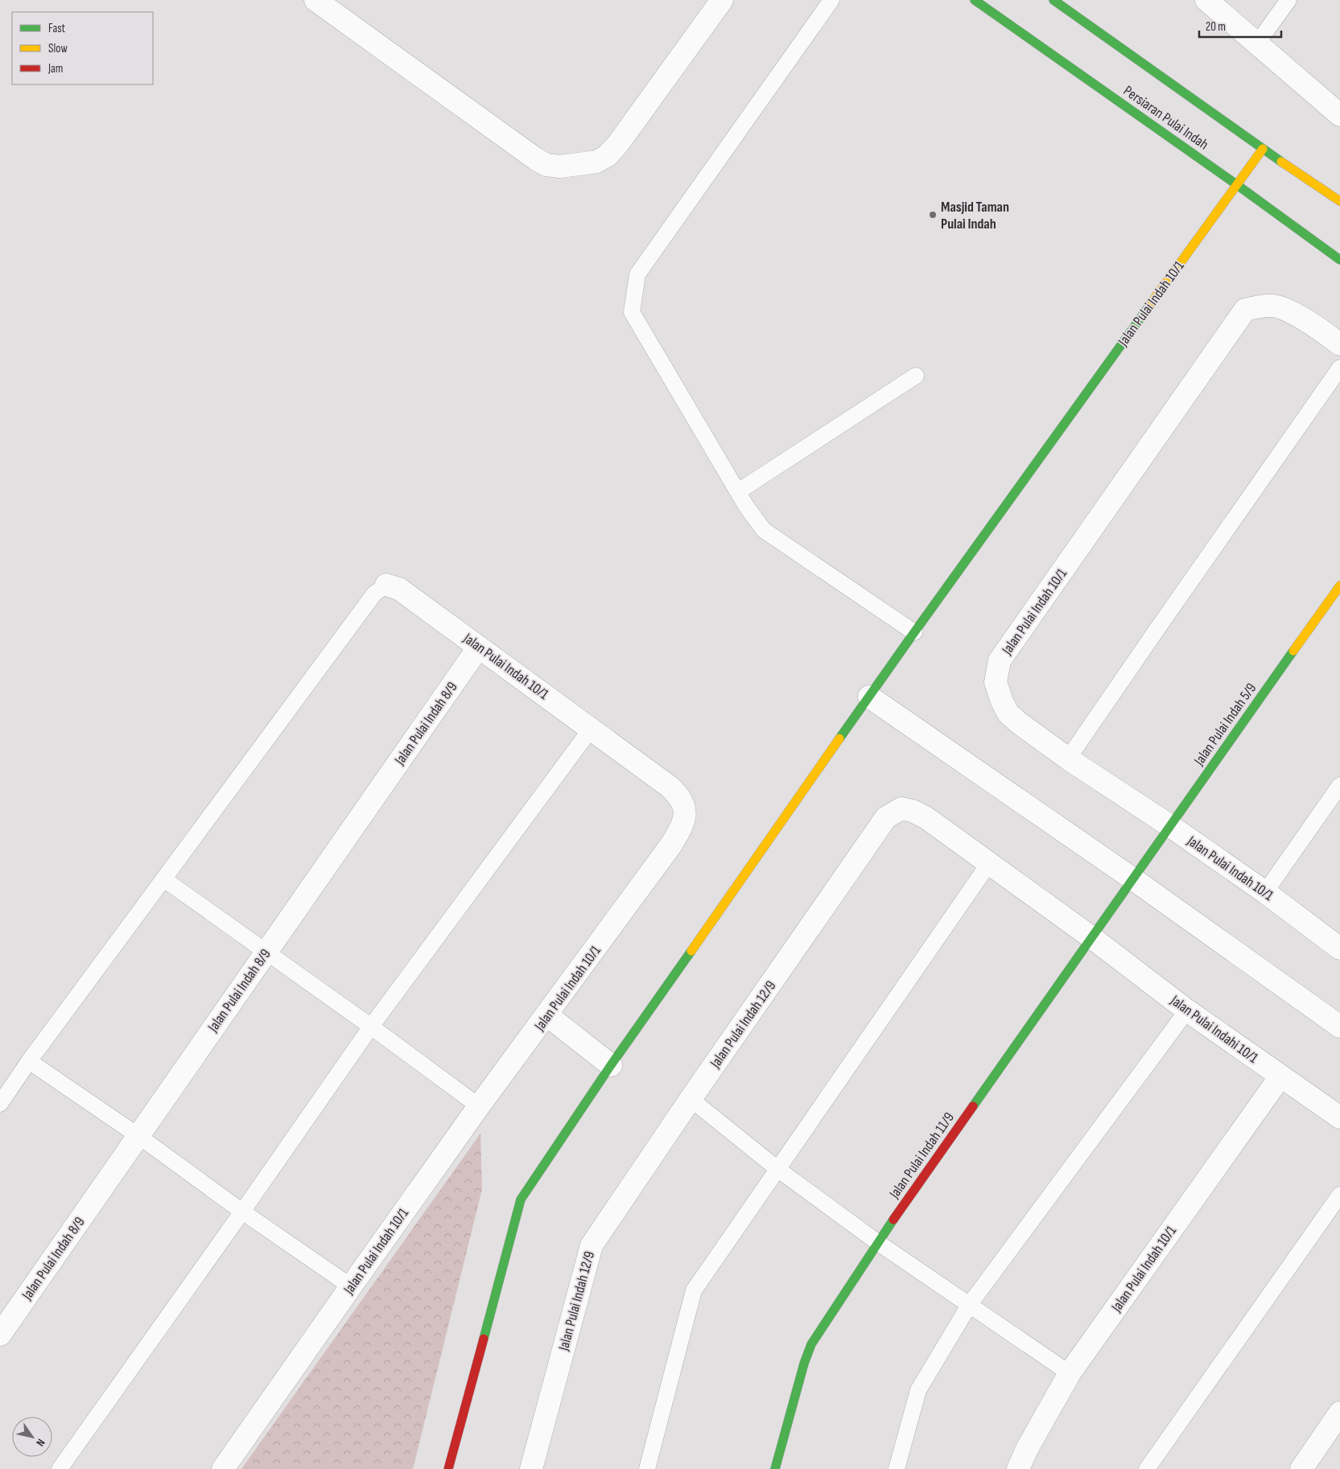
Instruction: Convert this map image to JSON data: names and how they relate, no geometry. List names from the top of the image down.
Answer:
{
  "streets": {
    "street": [
      "Persiaran Pulai Indah",
      "Jalan Pulai Indah 10/1",
      "Jalan Pulai Indah 8/9",
      "Jalan Pulai Indah 5/9",
      "Jalan Pulai Indah 12/9",
      "Jalan Pulai Indahi 10/1",
      "Jalan Pulai Indah 11/9"
    ]
  },
  "crossings": [
    ["Persiaran Pulai Indah", "Jalan Pulai Indah 10/1"],
    ["Jalan Pulai Indah 10/1", "Jalan Pulai Indah 8/9"],
    ["Jalan Pulai Indah 10/1", "Jalan Pulai Indah 5/9"],
    ["Jalan Pulai Indah 10/1", "Jalan Pulai Indahi 10/1"],
    ["Jalan Pulai Indah 5/9", "Jalan Pulai Indah 11/9"],
    ["Jalan Pulai Indah 12/9", "Jalan Pulai Indahi 10/1"],
    ["Jalan Pulai Indah 12/9", "Jalan Pulai Indah 11/9"],
    ["Jalan Pulai Indahi 10/1", "Jalan Pulai Indah 11/9"]
  ],
  "places": ["Masjid Taman Pulai Indah"],
  "legend": ["Fast", "Slow", "Jam"],
  "scale_bar": "20 m",
  "north": "bottom right"
}
